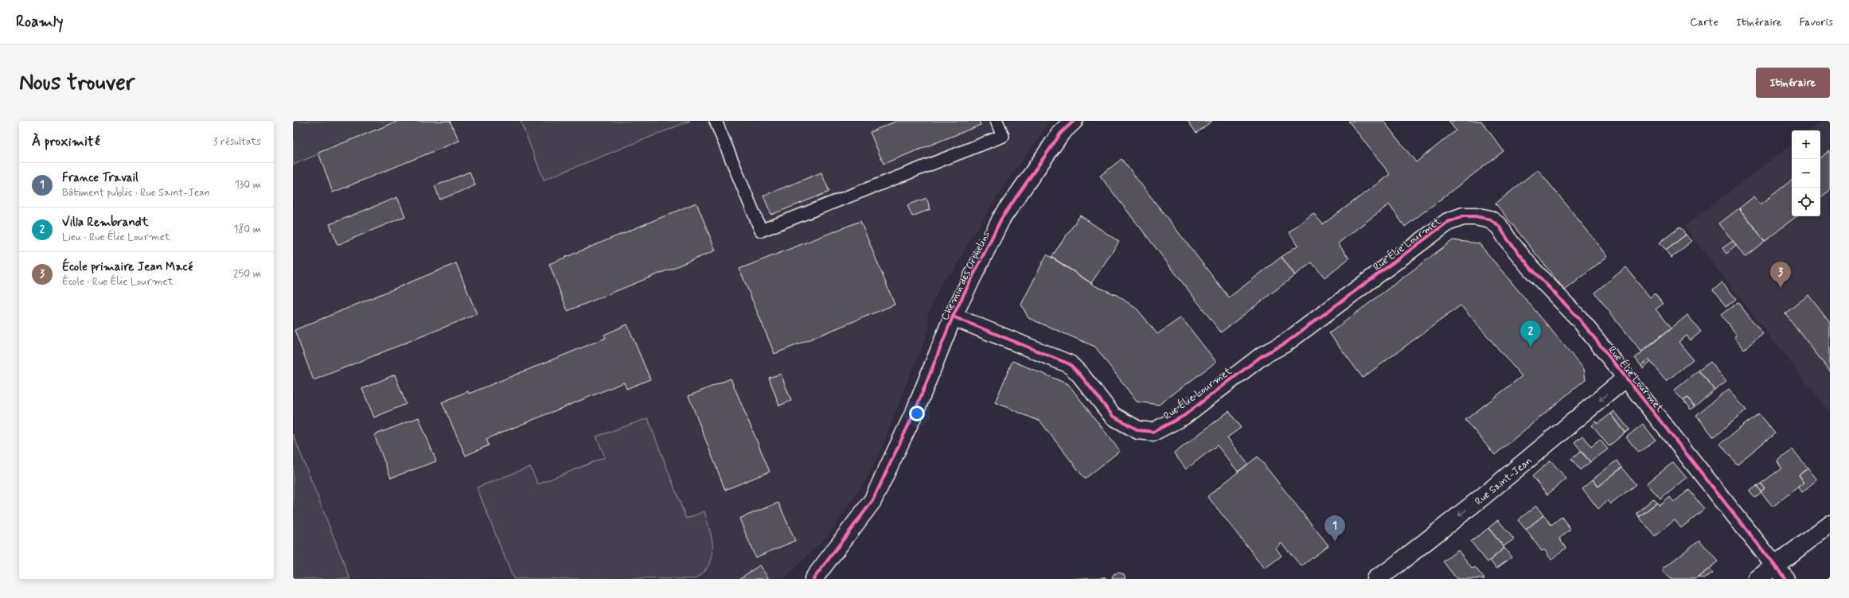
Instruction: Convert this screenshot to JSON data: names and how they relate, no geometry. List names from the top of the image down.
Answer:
{
  "streets": {
    "street": ["Rue Élie Lourmet", "Chemin des Orphelins", "Rue Saint-Jean"]
  },
  "crossings": [
    ["Rue Élie Lourmet", "Chemin des Orphelins"],
    ["Rue Élie Lourmet", "Rue Saint-Jean"]
  ],
  "one_way": ["Rue Saint-Jean"],
  "page": {
    "header": "Roamly",
    "nav": ["Carte", "Itinéraire", "Favoris"],
    "buttons": "Itinéraire",
    "title": "Nous trouver",
    "heading": ["À proximité", "3 résultats"],
    "map_buttons": ["+", "−"],
    "list": [
      {
        "mark": "1",
        "name": "France Travail",
        "note": "Bâtiment public · Rue Saint-Jean",
        "value": "130 m"
      },
      {
        "mark": "2",
        "name": "Villa Rembrandt",
        "note": "Lieu · Rue Élie Lourmet",
        "value": "180 m"
      },
      {
        "mark": "3",
        "name": "École primaire Jean Macé",
        "note": "École · Rue Élie Lourmet",
        "value": "250 m"
      }
    ],
    "pins": ["3", "2", "1"]
  }
}
